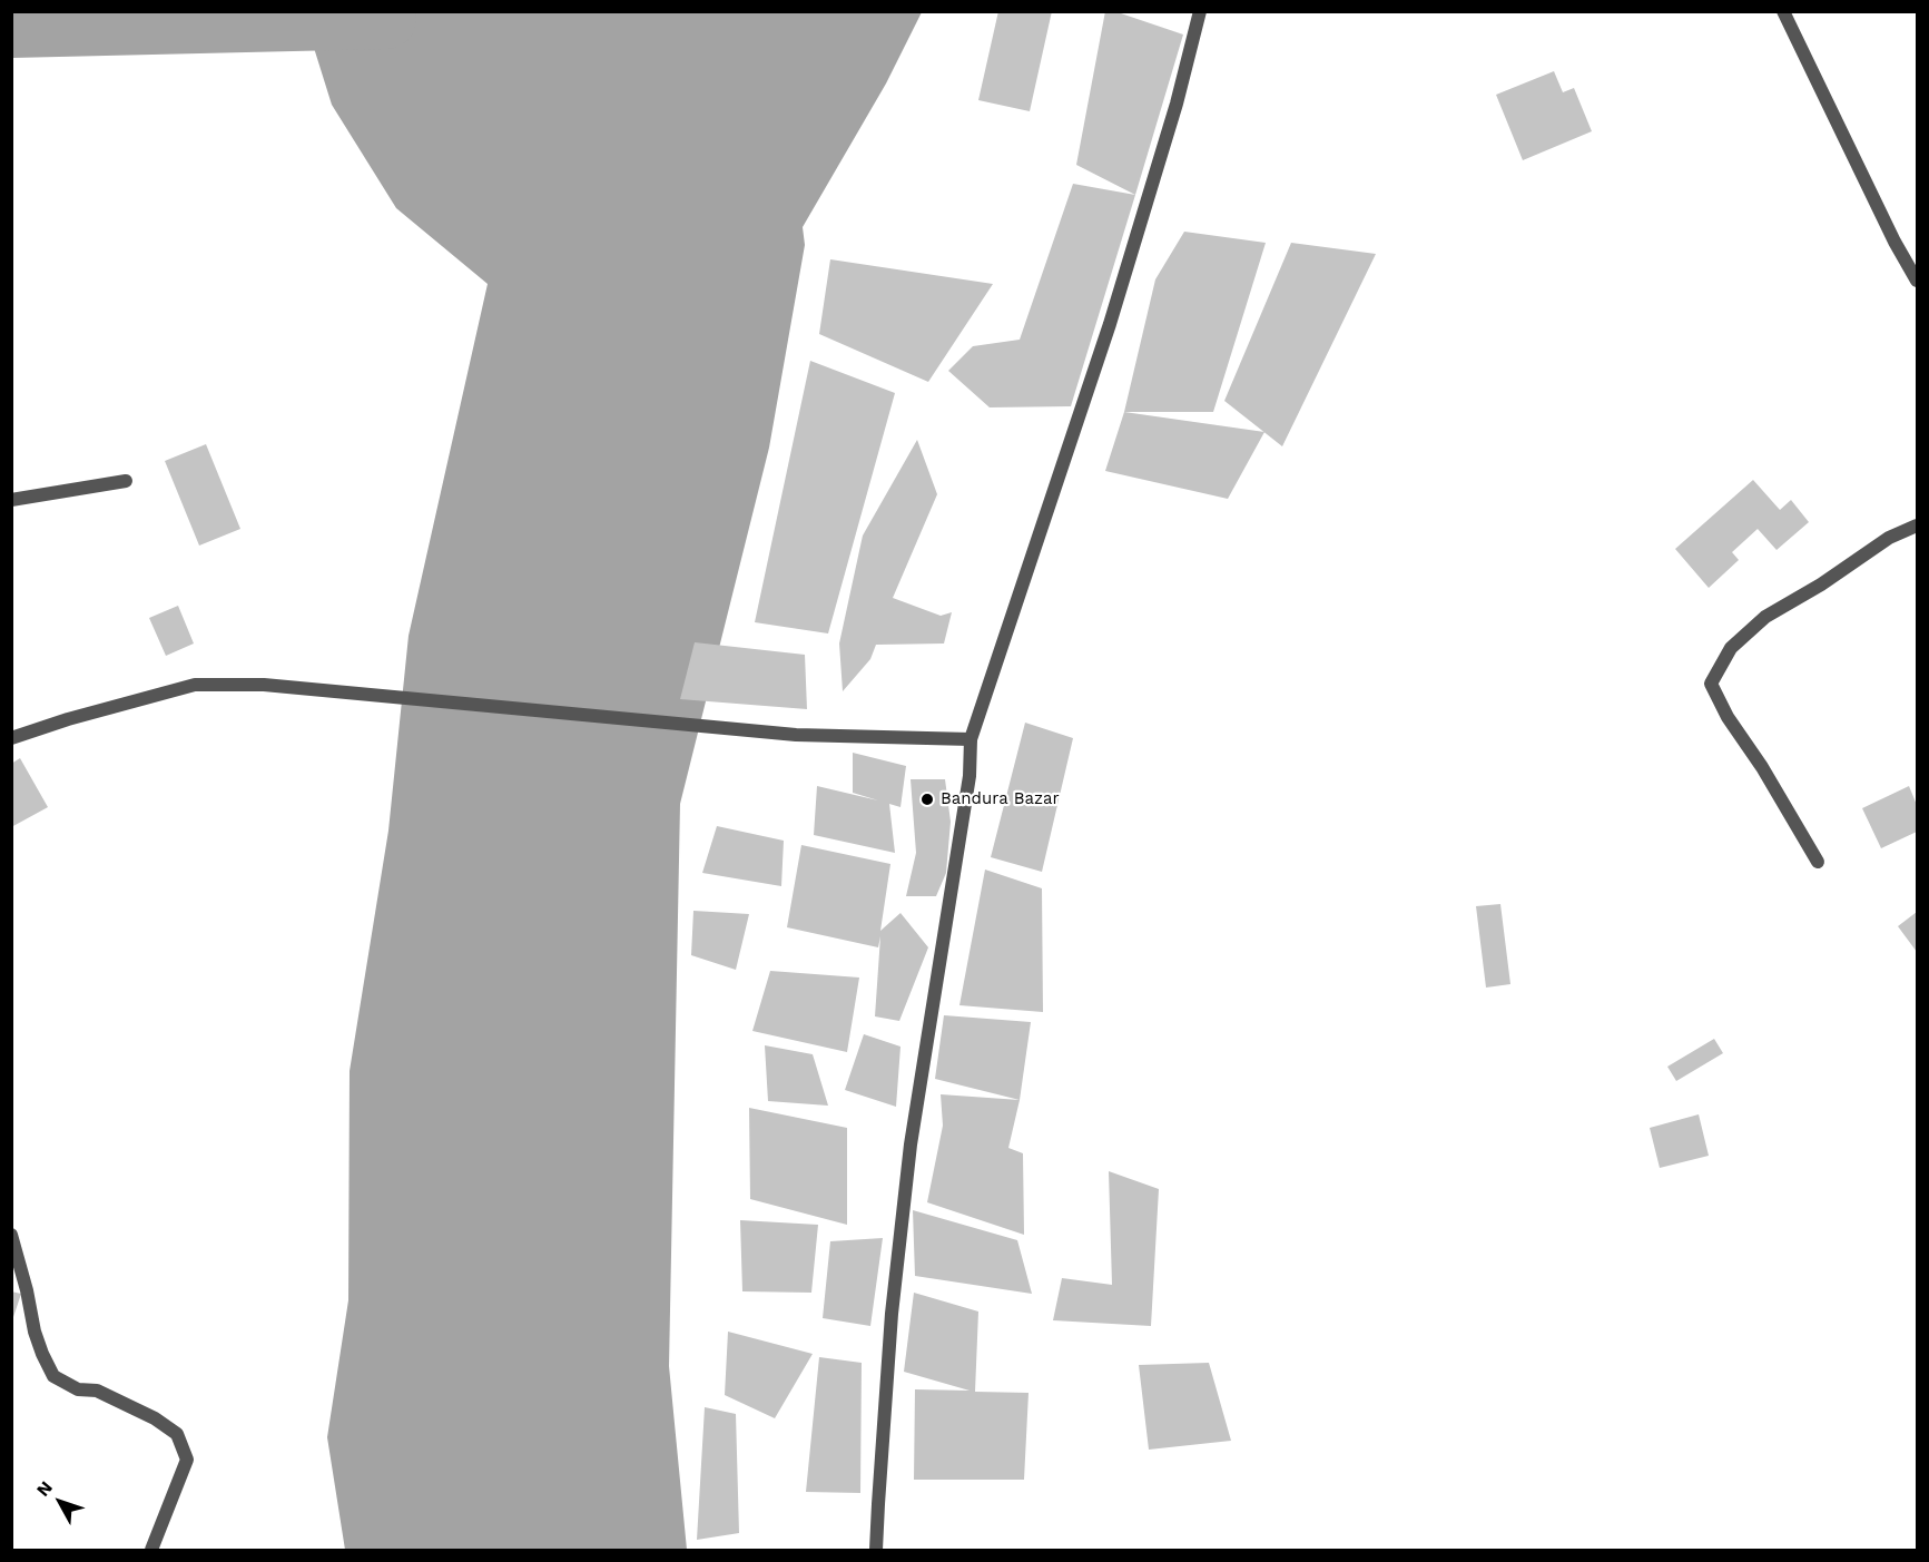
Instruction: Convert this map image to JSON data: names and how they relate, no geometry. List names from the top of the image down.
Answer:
{
  "places": ["Bandura Bazar"],
  "north": "top left"
}
